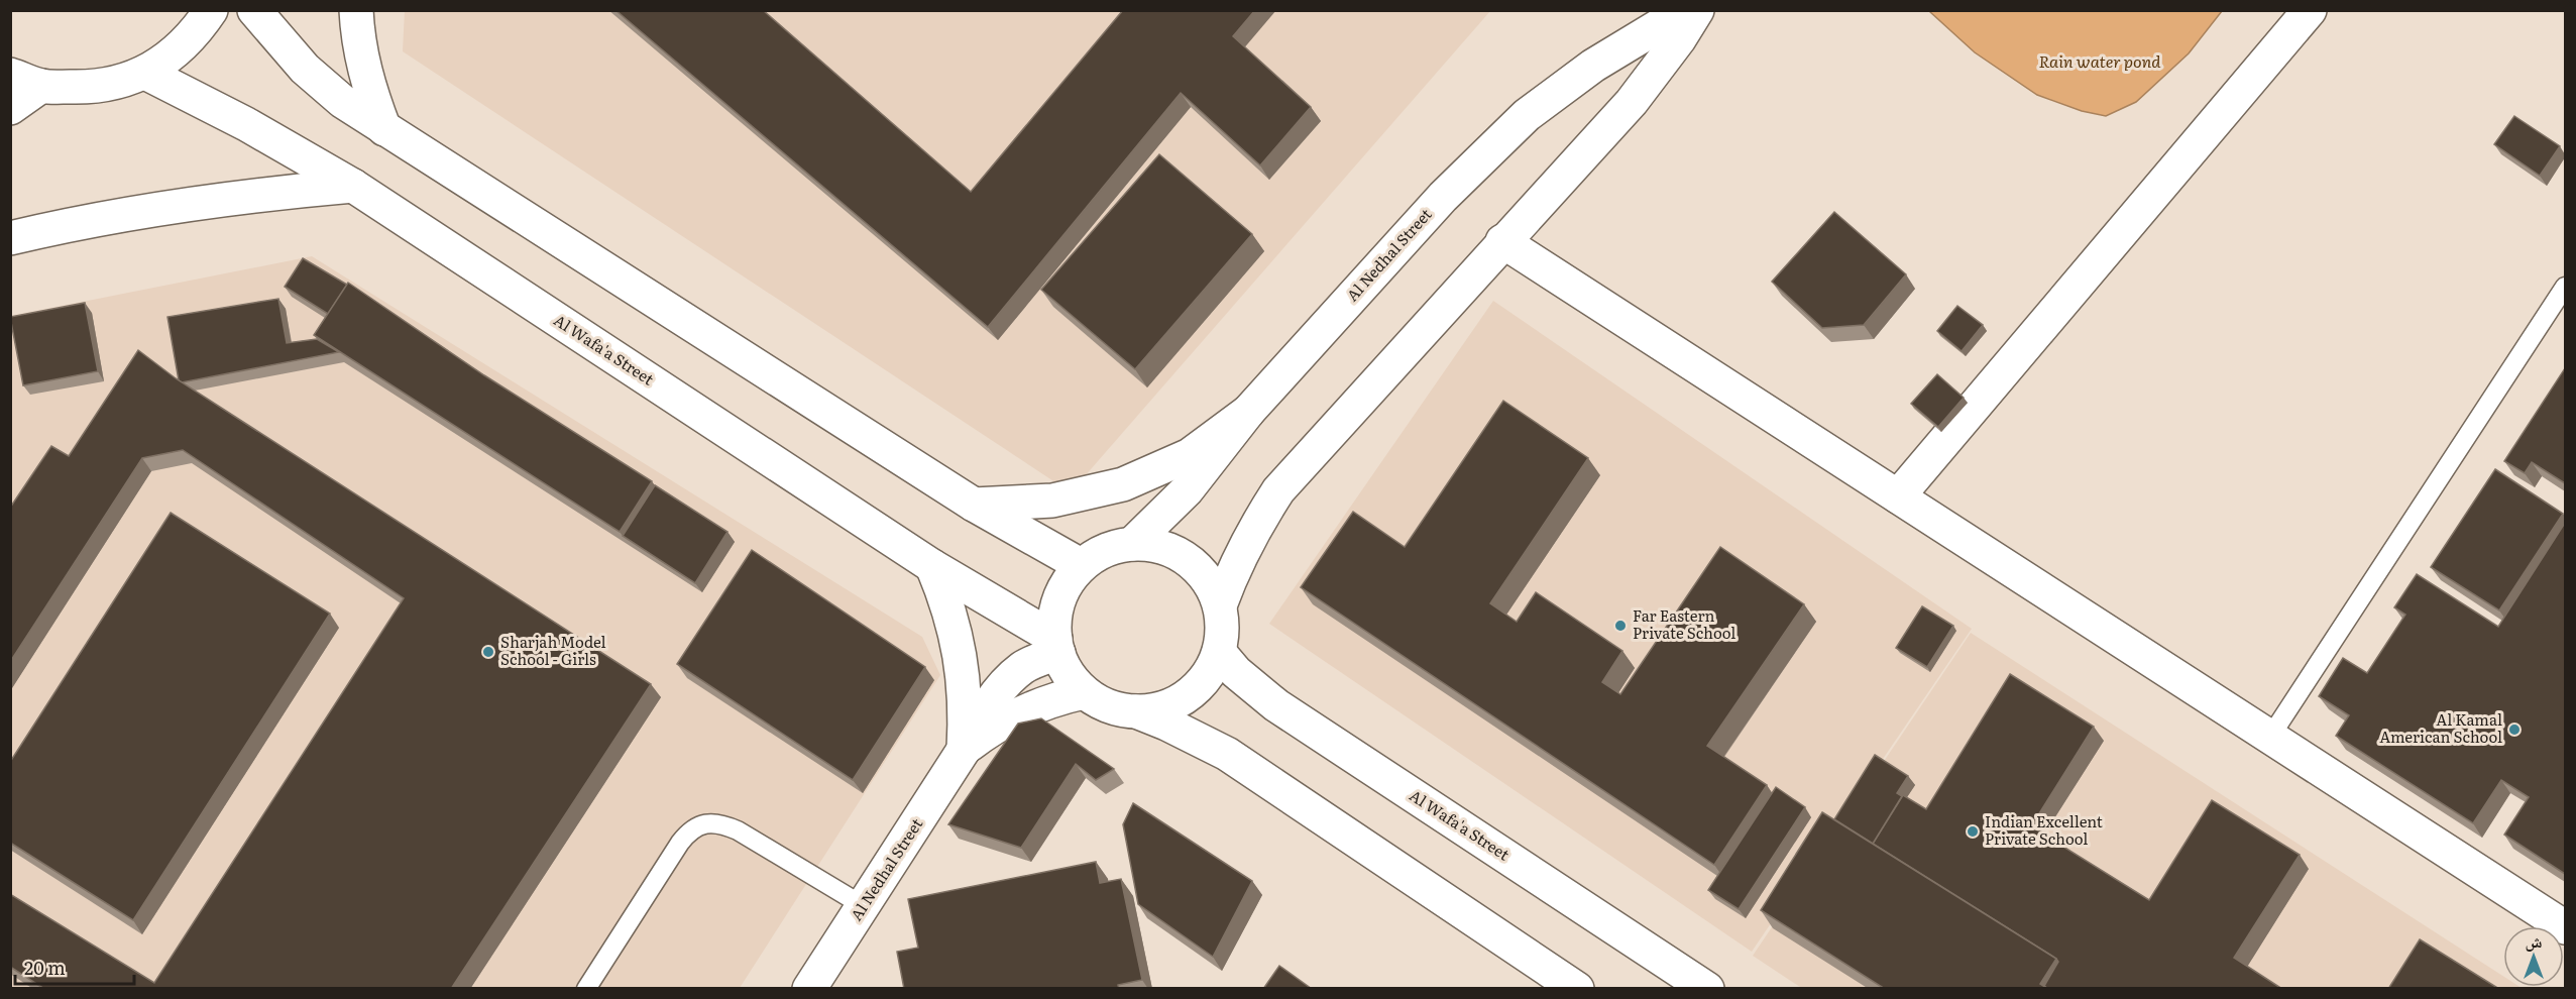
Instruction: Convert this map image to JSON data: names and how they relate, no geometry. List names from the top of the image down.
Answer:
{
  "streets": {
    "street": ["Al Nedhal Street", "Al Wafa'a Street"]
  },
  "crossings": [
    ["Al Nedhal Street", "Al Wafa'a Street"]
  ],
  "water": ["Rain water pond"],
  "places": [
    "Far Eastern Private School",
    "Sharjah Model School - Girls",
    "Al Kamal American School",
    "Indian Excellent Private School"
  ],
  "scale_bar": "20 m",
  "north": "top"
}
